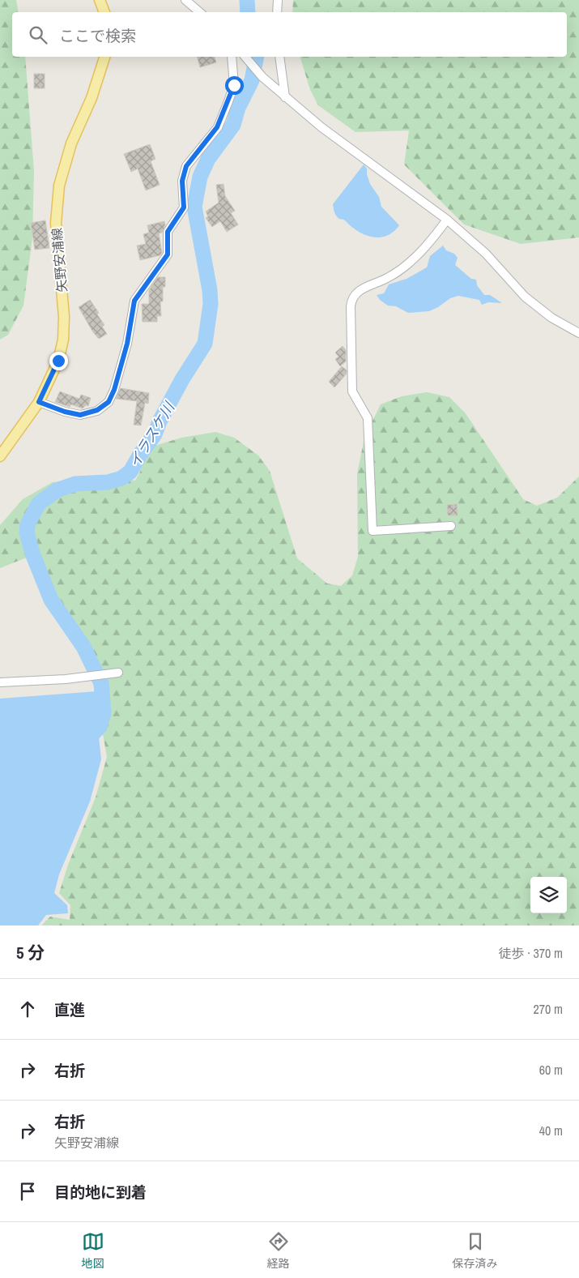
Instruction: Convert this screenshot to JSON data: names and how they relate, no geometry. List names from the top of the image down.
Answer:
{
  "streets": {
    "main road": ["矢野安浦線"]
  },
  "water": ["イラスケ川"],
  "page": {
    "search": "ここで検索",
    "heading": ["5 分", "徒歩 · 370 m"],
    "list": [
      ["直進", "270 m"],
      ["右折", "60 m"],
      ["右折", "矢野安浦線", "40 m"],
      "目的地に到着"
    ],
    "nav": ["地図", "経路", "保存済み"]
  }
}
